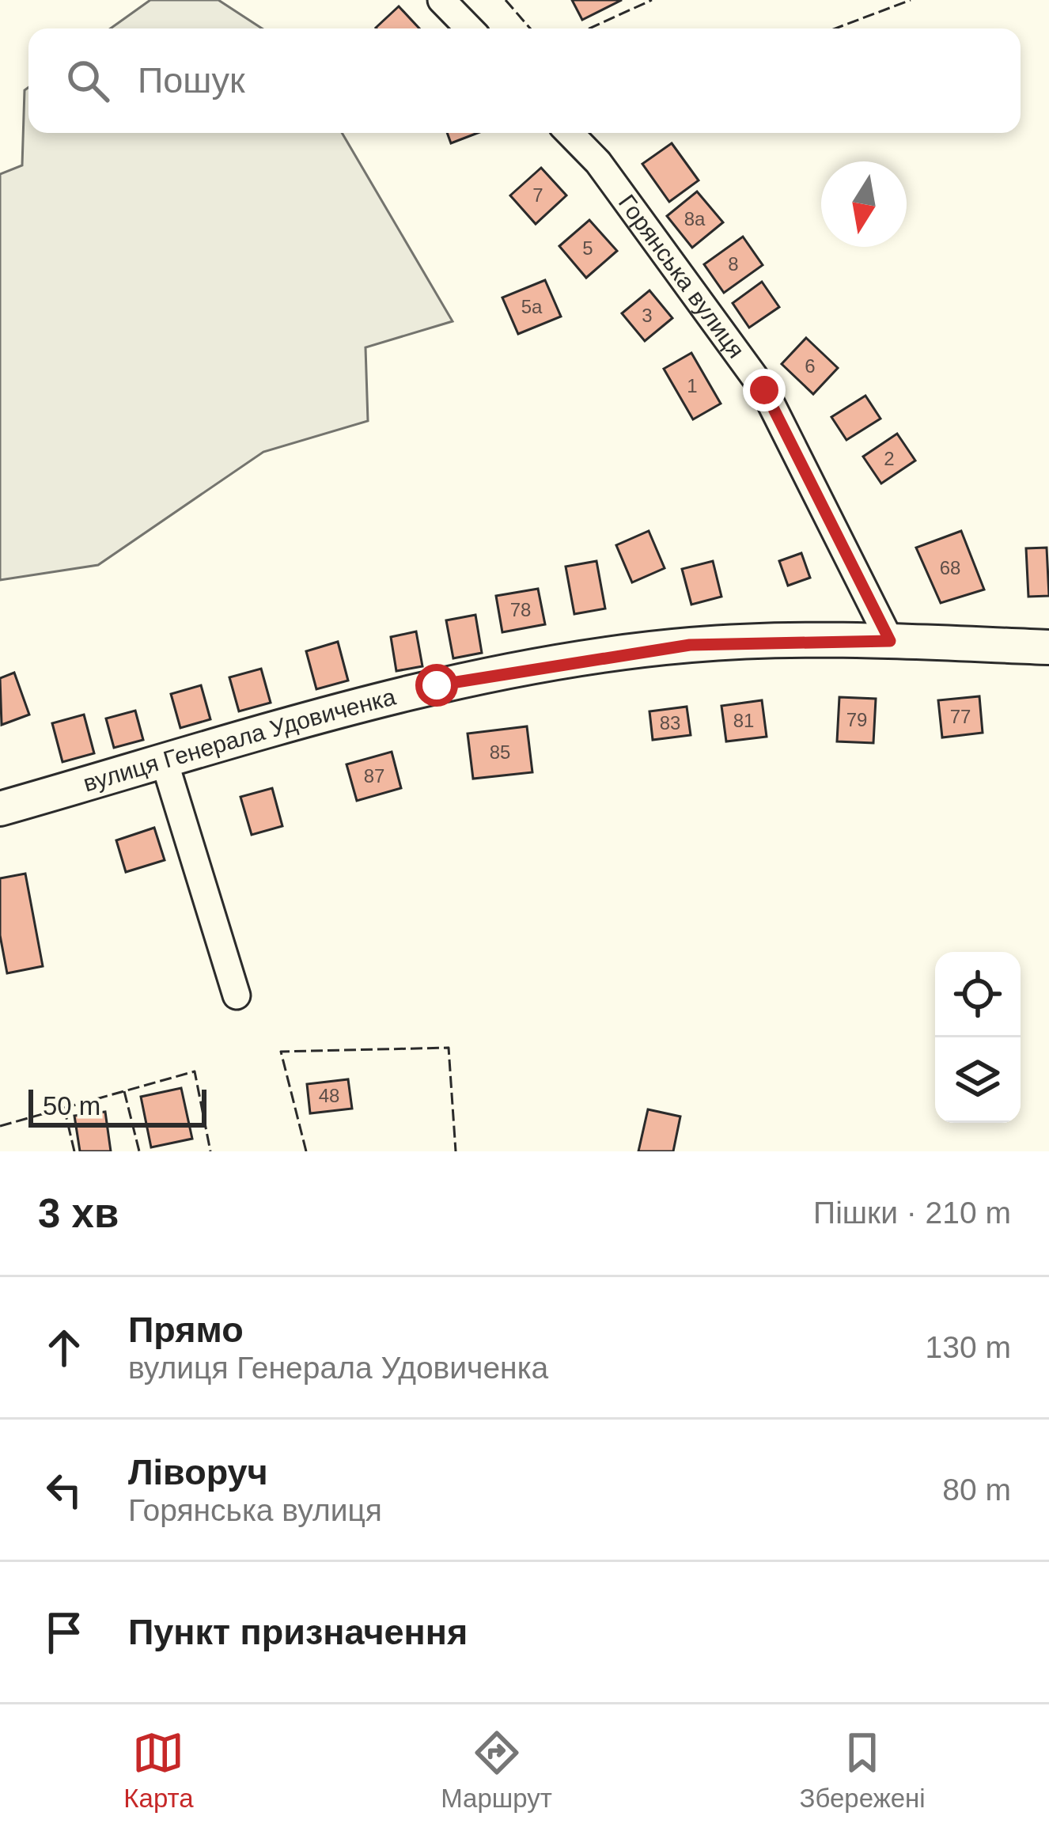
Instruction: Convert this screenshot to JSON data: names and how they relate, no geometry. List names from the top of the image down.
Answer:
{
  "streets": {
    "main road": ["вулиця Генерала Удовиченка"],
    "street": ["Горянська вулиця"]
  },
  "crossings": [
    ["Горянська вулиця", "вулиця Генерала Удовиченка"]
  ],
  "house_numbers": [
    "7",
    "8а",
    "5",
    "8",
    "5а",
    "3",
    "6",
    "1",
    "2",
    "68",
    "78",
    "77",
    "79",
    "81",
    "83",
    "85",
    "87",
    "48"
  ],
  "scale_bar": "50 m",
  "north": "bottom",
  "page": {
    "search": "Пошук",
    "scale": "50 m",
    "heading": ["3 хв", "Пішки · 210 m"],
    "list": [
      ["Прямо", "вулиця Генерала Удовиченка", "130 m"],
      ["Ліворуч", "Горянська вулиця", "80 m"],
      "Пункт призначення"
    ],
    "nav": ["Карта", "Маршрут", "Збережені"]
  }
}
